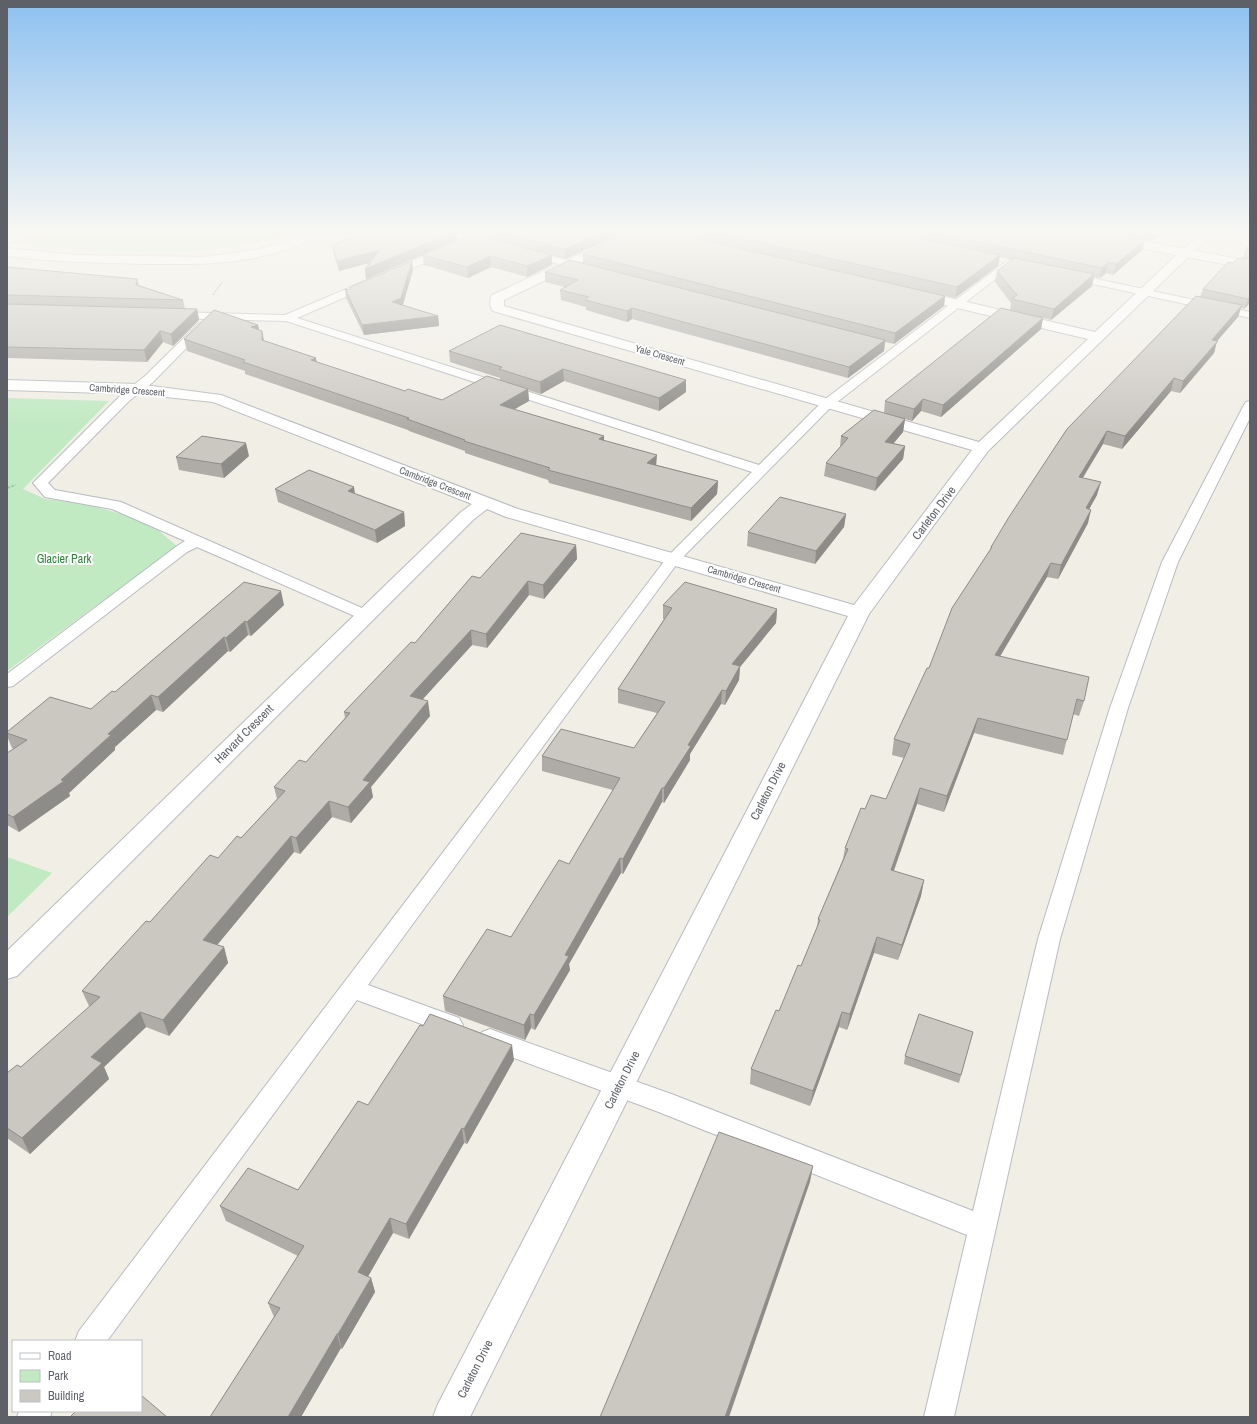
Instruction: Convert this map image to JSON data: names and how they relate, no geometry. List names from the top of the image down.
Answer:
{
  "streets": {
    "street": [
      "Yale Crescent",
      "Cambridge Crescent",
      "Carleton Drive",
      "Harvard Crescent"
    ]
  },
  "crossings": [
    ["Yale Crescent", "Carleton Drive"],
    ["Cambridge Crescent", "Carleton Drive"],
    ["Cambridge Crescent", "Harvard Crescent"]
  ],
  "parks": ["Glacier Park"],
  "legend": ["Road", "Park", "Building"]
}
